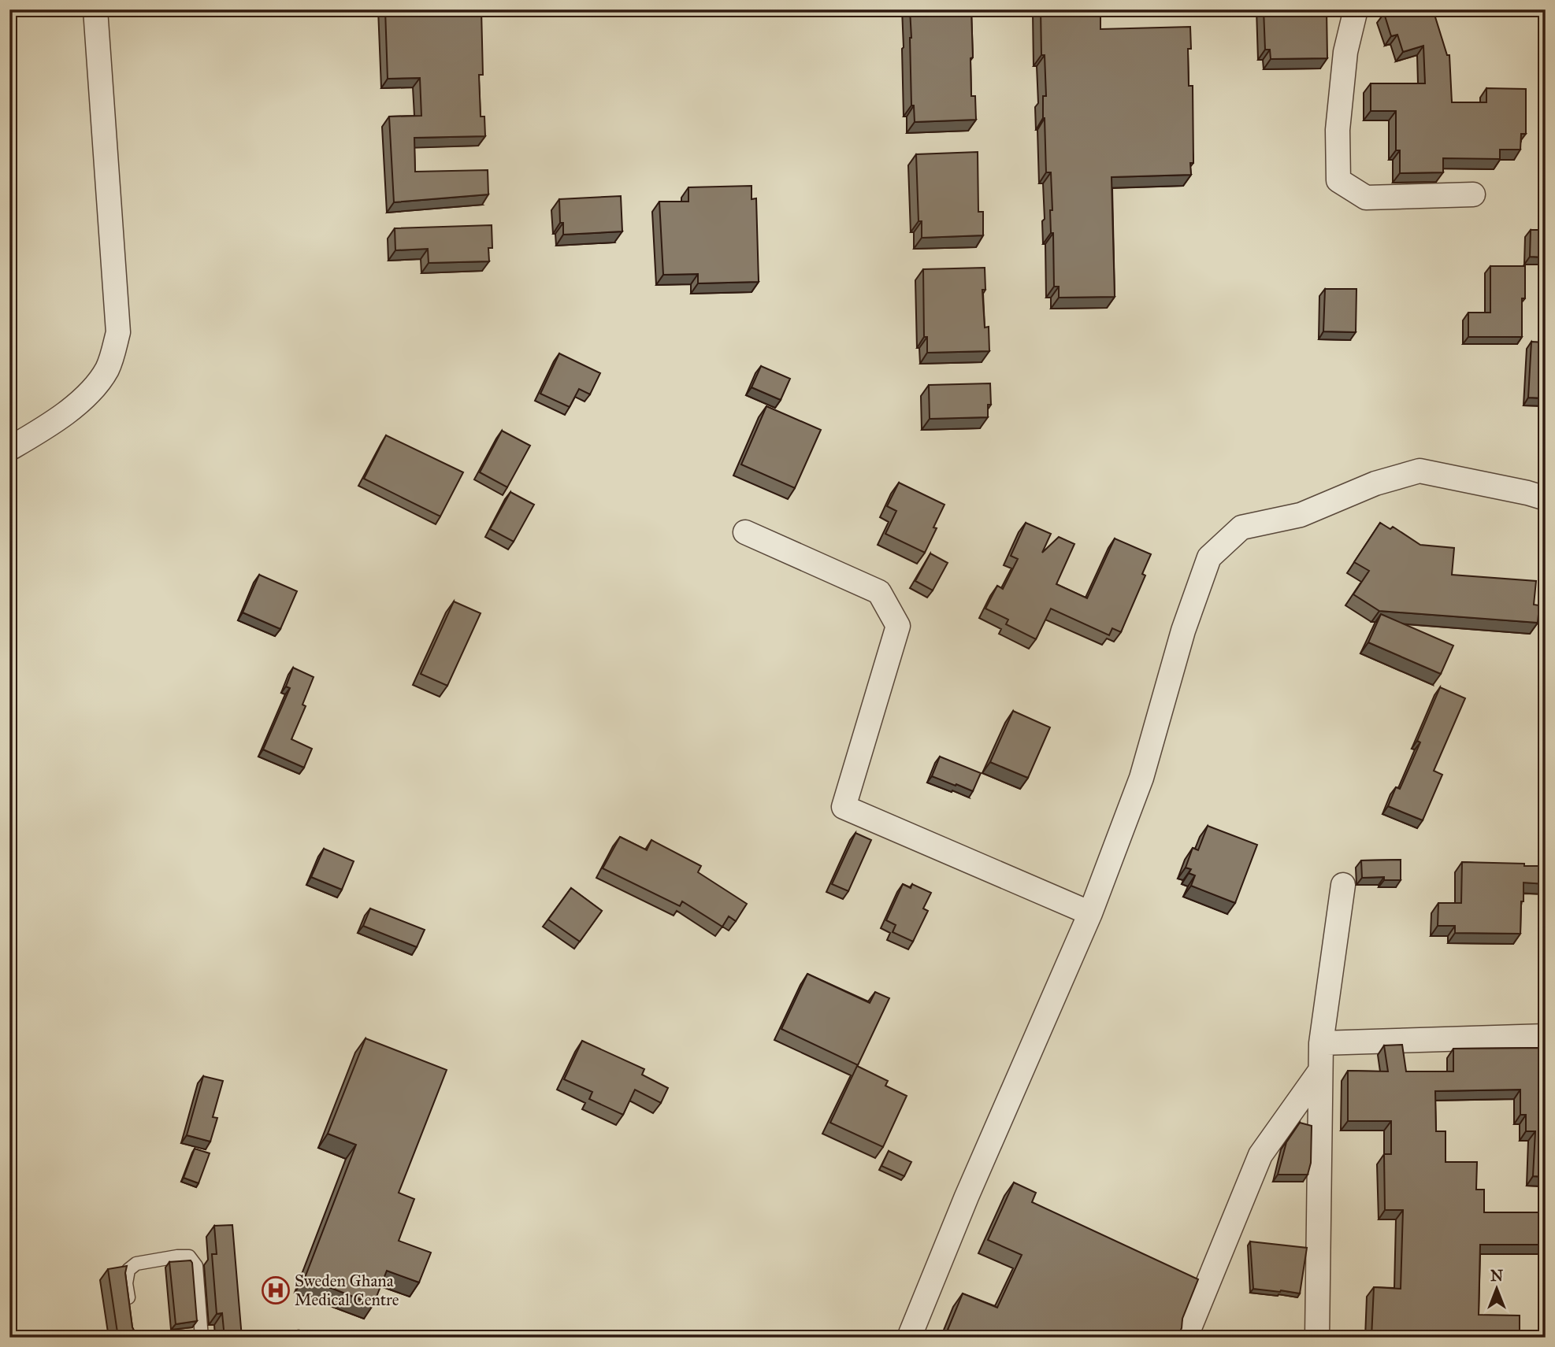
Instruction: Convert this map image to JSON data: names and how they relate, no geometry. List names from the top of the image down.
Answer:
{
  "places": {
    "hospital": ["Sweden Ghana Medical Centre"]
  },
  "north": "top"
}
